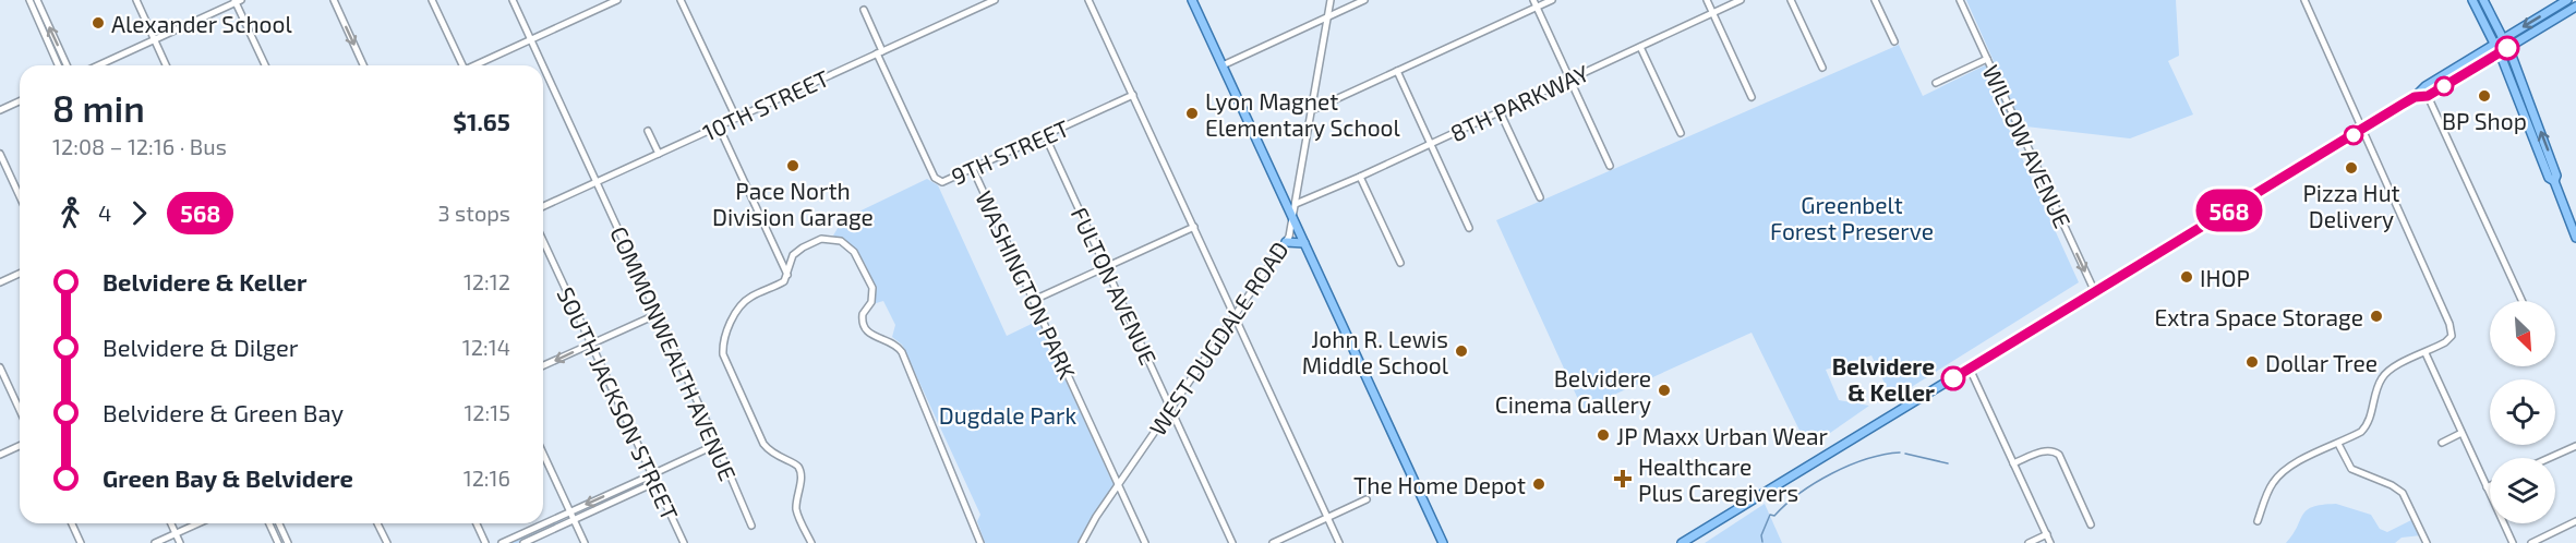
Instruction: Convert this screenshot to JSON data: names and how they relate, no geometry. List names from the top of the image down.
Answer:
{
  "streets": {
    "street": [
      "8TH PARKWAY",
      "10TH STREET",
      "WILLOW AVENUE",
      "9TH STREET",
      "WASHINGTON PARK",
      "FULTON AVENUE",
      "WEST DUGDALE ROAD",
      "COMMONWEALTH AVENUE",
      "SOUTH JACKSON STREET"
    ]
  },
  "crossings": [
    ["8TH PARKWAY", "WEST DUGDALE ROAD"],
    ["10TH STREET", "9TH STREET"],
    ["10TH STREET", "COMMONWEALTH AVENUE"],
    ["9TH STREET", "WASHINGTON PARK"],
    ["9TH STREET", "FULTON AVENUE"],
    ["WASHINGTON PARK", "WEST DUGDALE ROAD"],
    ["FULTON AVENUE", "WEST DUGDALE ROAD"]
  ],
  "one_way": ["WILLOW AVENUE"],
  "parks": ["Greenbelt Forest Preserve", "Dugdale Park"],
  "places": {
    "other": [
      "Alexander School",
      "BP Shop",
      "Lyon Magnet Elementary School",
      "Pace North Division Garage",
      "Pizza Hut Delivery",
      "IHOP",
      "Extra Space Storage",
      "John R. Lewis Middle School",
      "Dollar Tree",
      "Belvidere & Keller",
      "Belvidere Cinema Gallery",
      "JP Maxx Urban Wear",
      "The Home Depot"
    ],
    "health": ["Healthcare Plus Caregivers"]
  },
  "lines": ["bus line 568"],
  "north": "bottom right",
  "page": {
    "on_map": "568",
    "heading": ["8 min", "12:08 – 12:16 · Bus", "$1.65"],
    "legs": ["4", "568", "3 stops"],
    "list": [
      {
        "name": "Belvidere & Keller",
        "value": "12:12"
      },
      {
        "name": "Belvidere & Dilger",
        "value": "12:14"
      },
      {
        "name": "Belvidere & Green Bay",
        "value": "12:15"
      },
      {
        "name": "Green Bay & Belvidere",
        "value": "12:16"
      }
    ]
  }
}
